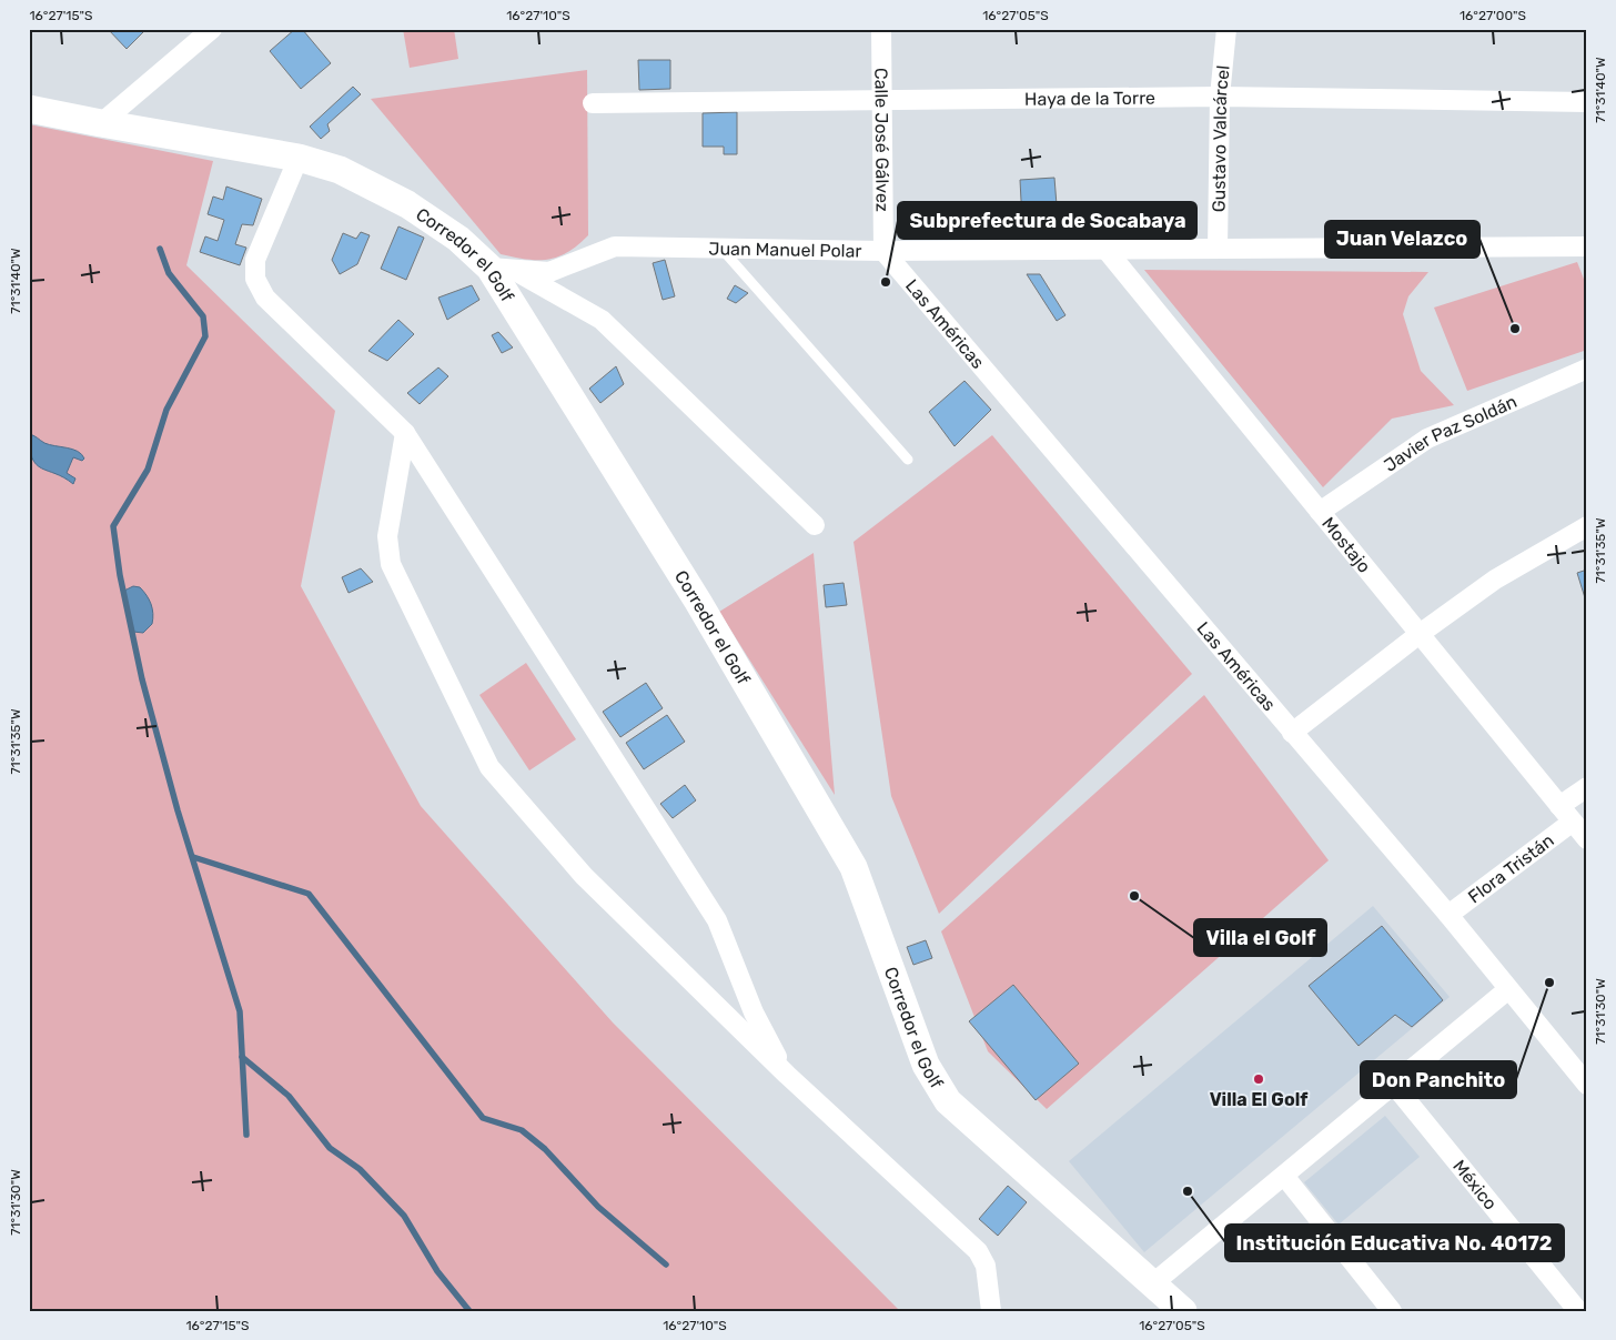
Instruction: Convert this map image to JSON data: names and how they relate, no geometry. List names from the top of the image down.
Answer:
{
  "streets": {
    "street": [
      "Haya de la Torre",
      "Gustavo Valcárcel",
      "Calle José Gálvez",
      "Juan Manuel Polar",
      "Corredor el Golf",
      "Las Américas",
      "Javier Paz Soldán",
      "Mostajo",
      "Flora Tristán",
      "México"
    ]
  },
  "crossings": [
    ["Haya de la Torre", "Gustavo Valcárcel"],
    ["Haya de la Torre", "Calle José Gálvez"],
    ["Gustavo Valcárcel", "Juan Manuel Polar"],
    ["Calle José Gálvez", "Juan Manuel Polar"],
    ["Calle José Gálvez", "Las Américas"],
    ["Juan Manuel Polar", "Corredor el Golf"],
    ["Juan Manuel Polar", "Las Américas"],
    ["Juan Manuel Polar", "Mostajo"],
    ["Las Américas", "Flora Tristán"],
    ["Javier Paz Soldán", "Mostajo"],
    ["Mostajo", "Flora Tristán"]
  ],
  "places": [
    "Subprefectura de Socabaya",
    "Juan Velazco",
    "Villa el Golf",
    "Don Panchito",
    "Villa El Golf",
    "Institución Educativa No. 40172"
  ],
  "coordinates": [
    "16°27'15\"S",
    "16°27'10\"S",
    "16°27'05\"S",
    "16°27'00\"S",
    "71°31'40\"W",
    "71°31'35\"W",
    "71°31'30\"W"
  ]
}
